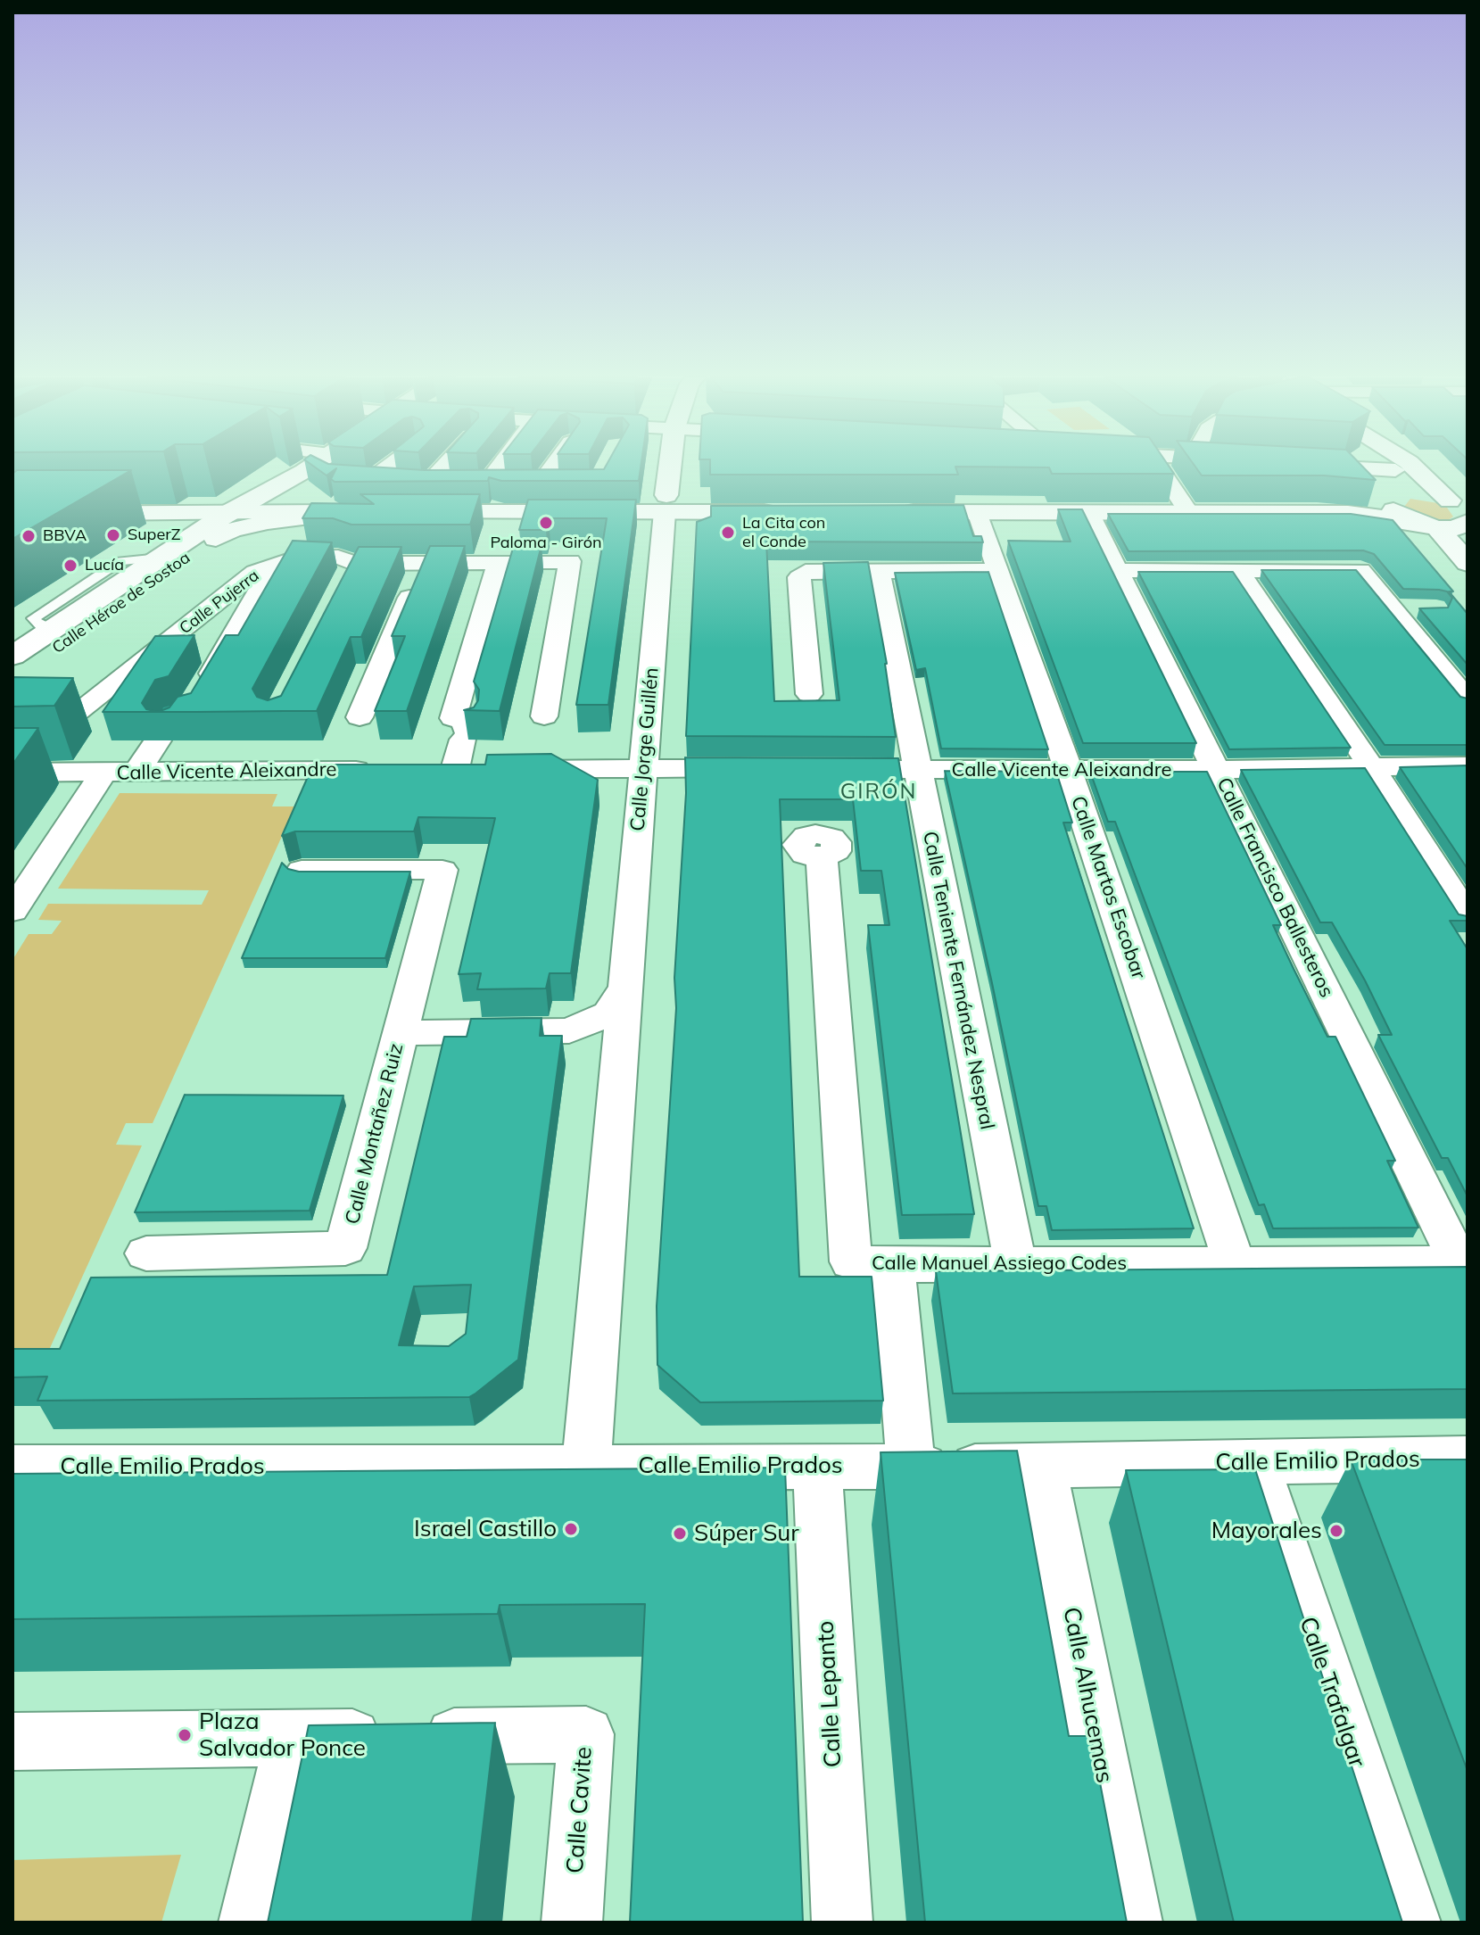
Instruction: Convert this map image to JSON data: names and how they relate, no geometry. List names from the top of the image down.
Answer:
{
  "streets": {
    "main road": ["Calle Héroe de Sostoa", "Calle Jorge Guillén"],
    "street": [
      "Calle Pujerra",
      "Calle Vicente Aleixandre",
      "Calle Martos Escobar",
      "Calle Francisco Ballesteros",
      "Calle Teniente Fernández Nespral",
      "Calle Montañez Ruiz",
      "Calle Manuel Assiego Codes",
      "Calle Emilio Prados",
      "Calle Trafalgar",
      "Calle Lepanto",
      "Calle Alhucemas",
      "Calle Cavite"
    ]
  },
  "crossings": [
    ["Calle Jorge Guillén", "Calle Emilio Prados"],
    ["Calle Vicente Aleixandre", "Calle Martos Escobar"],
    ["Calle Vicente Aleixandre", "Calle Francisco Ballesteros"],
    ["Calle Vicente Aleixandre", "Calle Teniente Fernández Nespral"],
    ["Calle Martos Escobar", "Calle Manuel Assiego Codes"],
    ["Calle Francisco Ballesteros", "Calle Manuel Assiego Codes"],
    ["Calle Teniente Fernández Nespral", "Calle Manuel Assiego Codes"],
    ["Calle Emilio Prados", "Calle Trafalgar"],
    ["Calle Emilio Prados", "Calle Lepanto"],
    ["Calle Emilio Prados", "Calle Alhucemas"]
  ],
  "districts": ["GIRÓN"],
  "places": [
    "Paloma - Girón",
    "La Cita con el Conde",
    "SuperZ",
    "BBVA",
    "Lucía",
    "Israel Castillo",
    "Mayorales",
    "Súper Sur",
    "Plaza Salvador Ponce"
  ]
}
